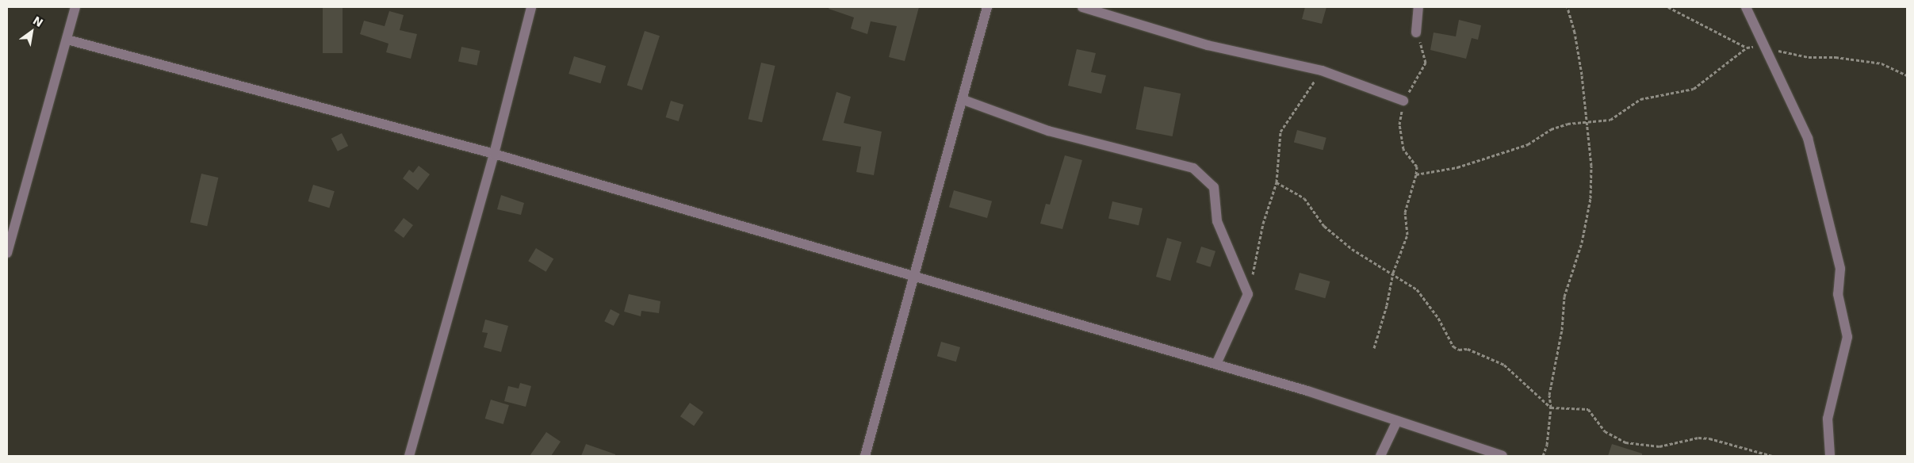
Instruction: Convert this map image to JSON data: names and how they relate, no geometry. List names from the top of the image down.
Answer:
{
  "north": "top right"
}
